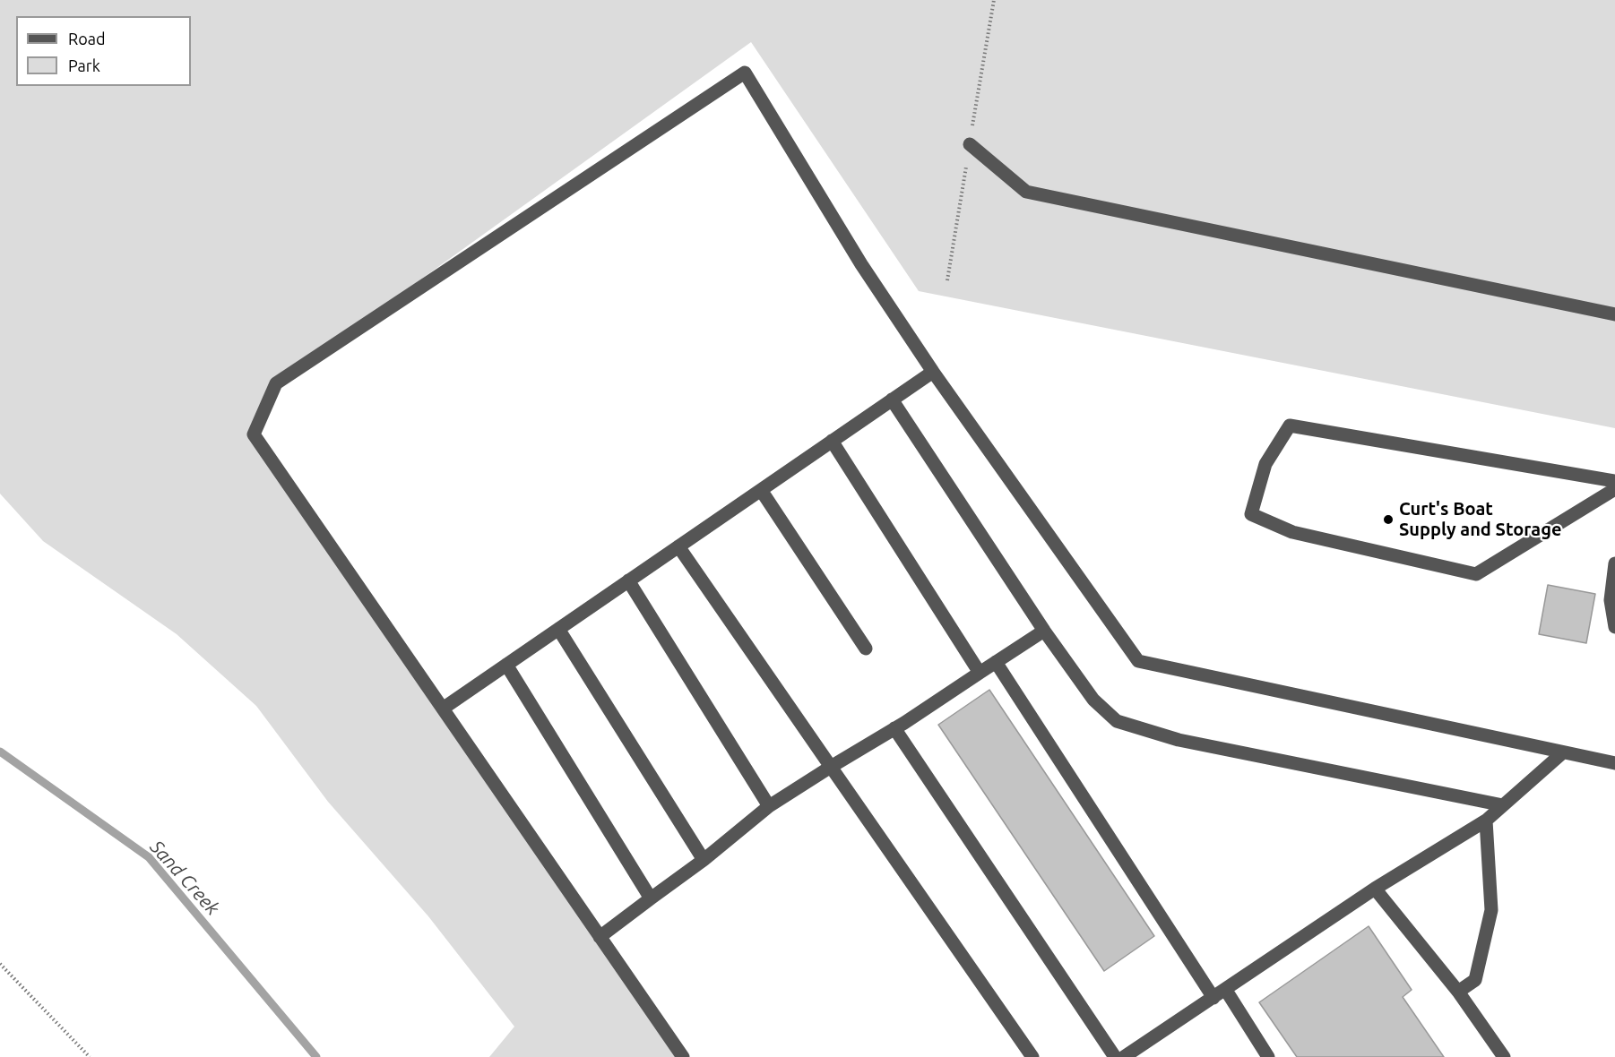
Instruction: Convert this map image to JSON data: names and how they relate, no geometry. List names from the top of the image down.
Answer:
{
  "water": ["Sand Creek"],
  "places": ["Curt's Boat Supply and Storage"],
  "legend": ["Road", "Park"]
}
